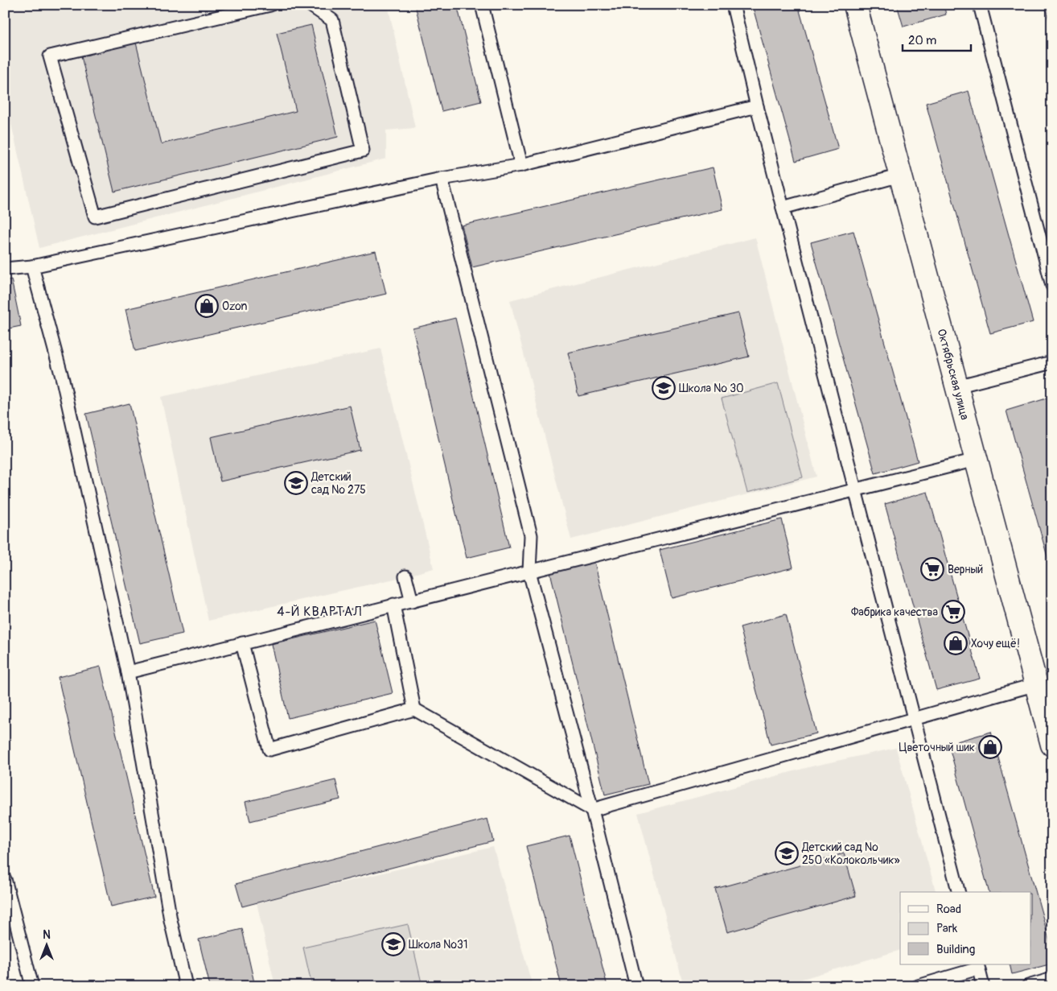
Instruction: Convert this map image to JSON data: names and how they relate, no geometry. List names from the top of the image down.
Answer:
{
  "streets": {
    "street": ["Октябрьская улица"]
  },
  "districts": ["4-Й КВАРТАЛ"],
  "places": {
    "shop": ["Ozon", "Хочу ещё!", "Цветочный шик"],
    "school or university": [
      "Школа № 30",
      "Детский сад № 275",
      "Детский сад № 250 «Колокольчик»",
      "Школа №31"
    ],
    "supermarket": ["Верный", "Фабрика качества"]
  },
  "legend": ["Road", "Park", "Building"],
  "scale_bar": "20 m",
  "north": "top"
}
